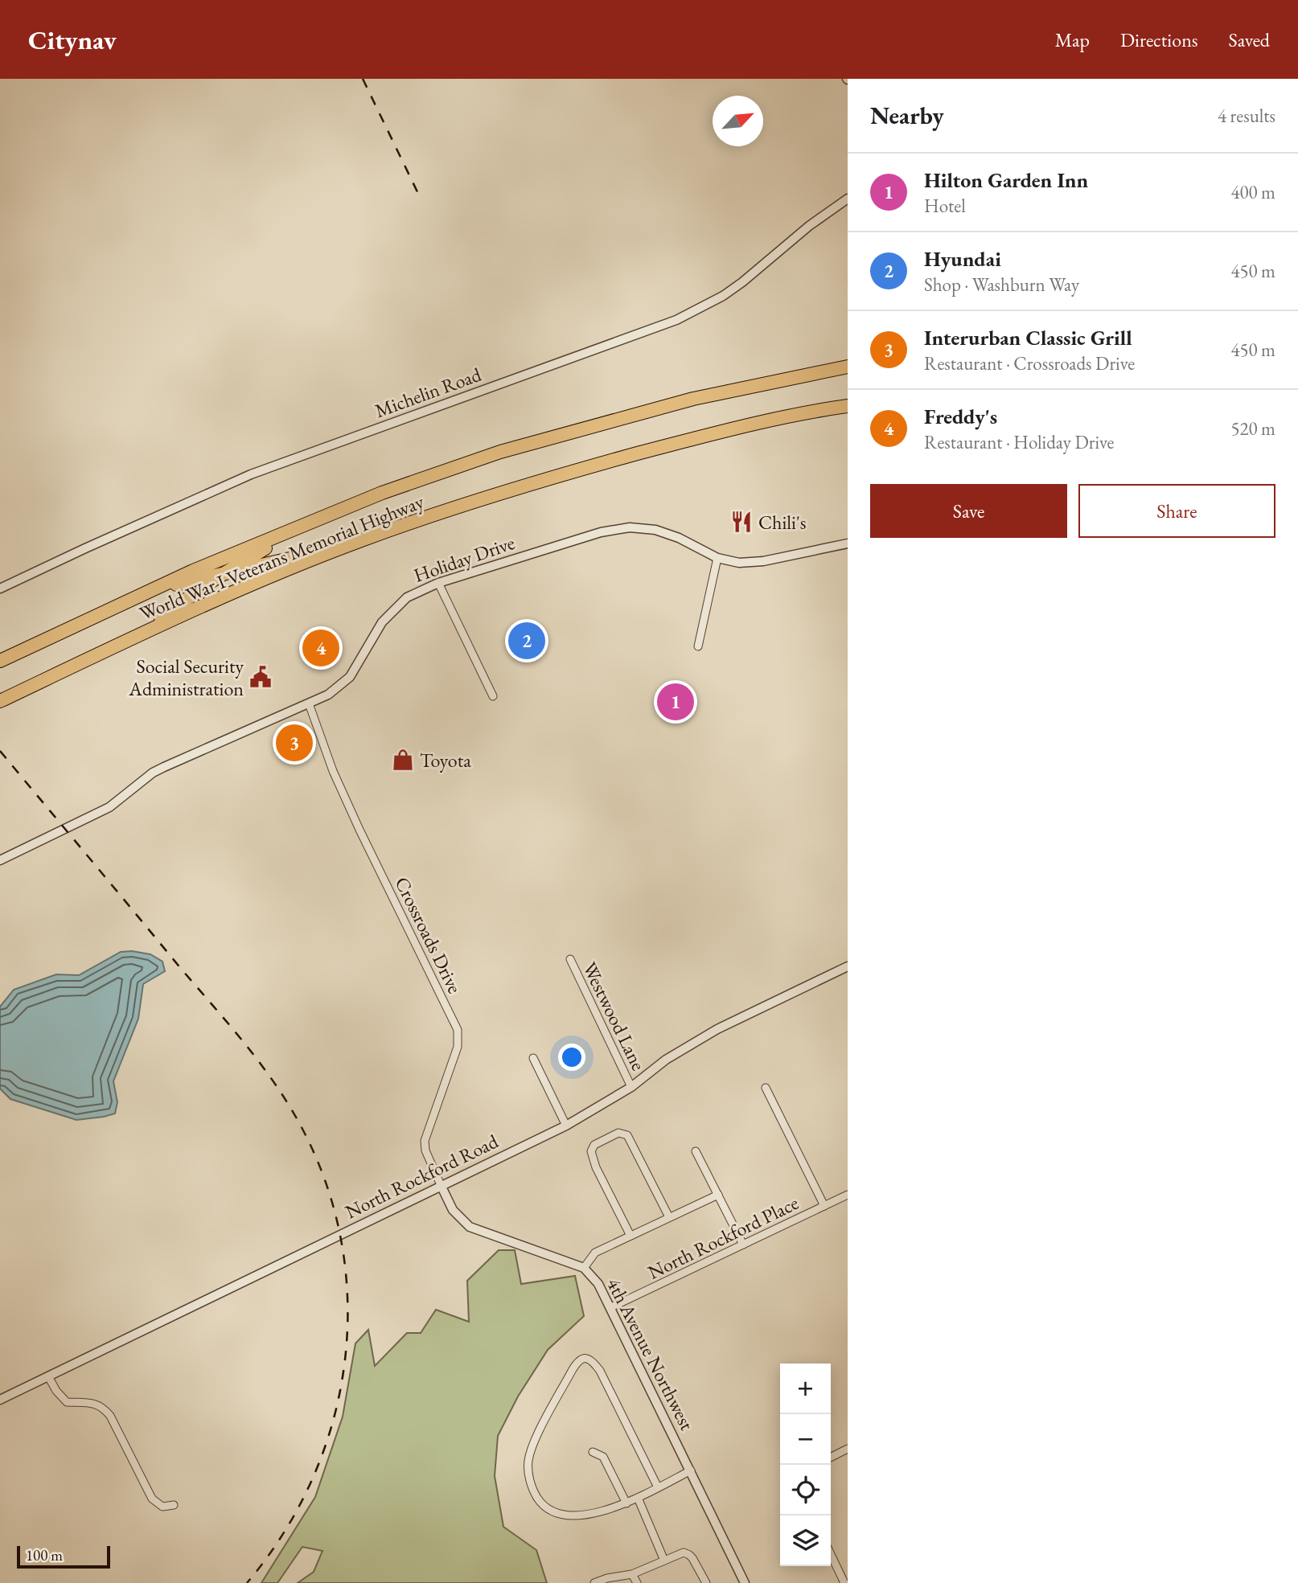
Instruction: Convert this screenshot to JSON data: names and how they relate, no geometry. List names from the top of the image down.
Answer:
{
  "streets": {
    "highway": ["World War I Veterans Memorial Highway"],
    "street": [
      "Michelin Road",
      "Holiday Drive",
      "Crossroads Drive",
      "Westwood Lane",
      "North Rockford Road",
      "North Rockford Place",
      "4th Avenue Northwest"
    ]
  },
  "crossings": [
    ["Holiday Drive", "Crossroads Drive"],
    ["Crossroads Drive", "North Rockford Road"],
    ["Crossroads Drive", "4th Avenue Northwest"],
    ["Westwood Lane", "North Rockford Road"],
    ["North Rockford Road", "4th Avenue Northwest"],
    ["North Rockford Place", "4th Avenue Northwest"]
  ],
  "places": {
    "restaurant": ["Chili's"],
    "public building": ["Social Security Administration"],
    "shop": ["Toyota"]
  },
  "scale_bar": "100 m",
  "north": "top right",
  "page": {
    "header": "Citynav",
    "nav": ["Map", "Directions", "Saved"],
    "heading": ["Nearby", "4 results"],
    "list": [
      {
        "mark": "1",
        "name": "Hilton Garden Inn",
        "note": "Hotel",
        "value": "400 m"
      },
      {
        "mark": "2",
        "name": "Hyundai",
        "note": "Shop · Washburn Way",
        "value": "450 m"
      },
      {
        "mark": "3",
        "name": "Interurban Classic Grill",
        "note": "Restaurant · Crossroads Drive",
        "value": "450 m"
      },
      {
        "mark": "4",
        "name": "Freddy's",
        "note": "Restaurant · Holiday Drive",
        "value": "520 m"
      }
    ],
    "buttons": ["Save", "Share"],
    "pins": [
      "2",
      "4",
      "1",
      "3"
    ],
    "map_buttons": ["+", "−"],
    "scale": "100 m"
  }
}
